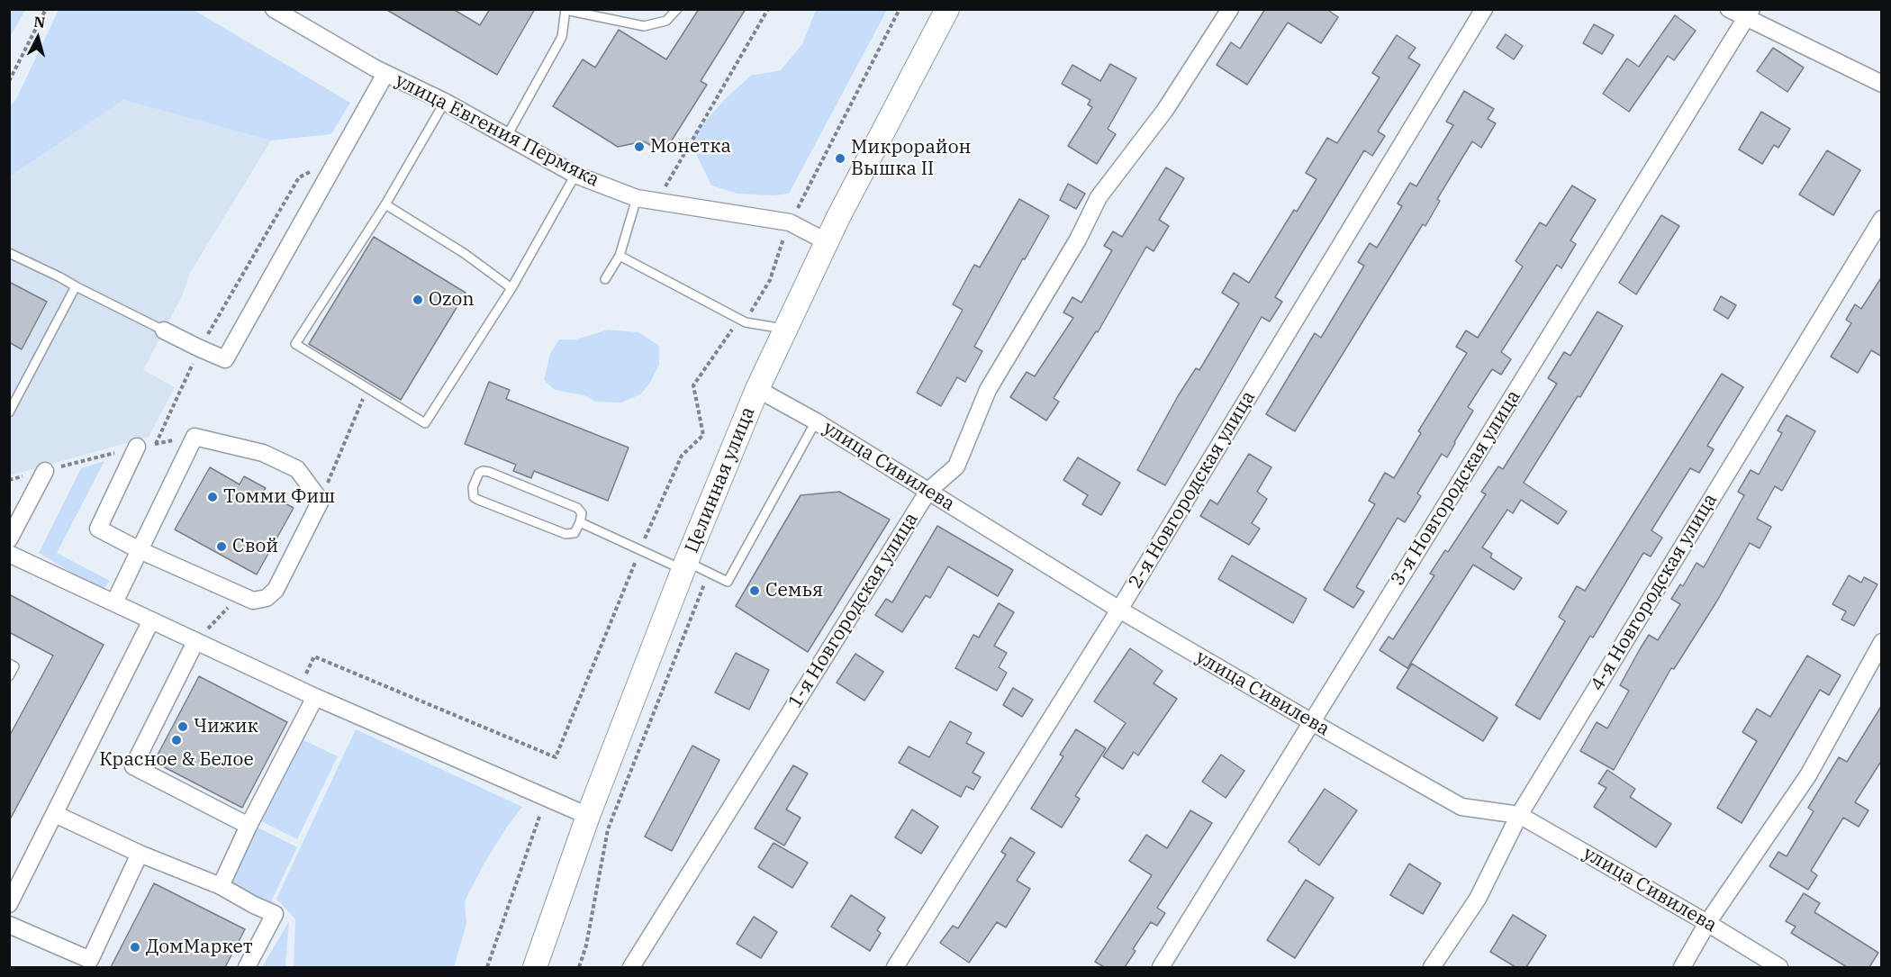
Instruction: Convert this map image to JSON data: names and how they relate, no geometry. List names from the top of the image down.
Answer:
{
  "streets": {
    "main road": ["Целинная улица"],
    "street": [
      "улица Евгения Пермяка",
      "улица Сивилева",
      "3-я Новгородская улица",
      "2-я Новгородская улица",
      "4-я Новгородская улица",
      "1-я Новгородская улица"
    ]
  },
  "crossings": [
    ["улица Евгения Пермяка", "Целинная улица"],
    ["улица Сивилева", "Целинная улица"],
    ["улица Сивилева", "3-я Новгородская улица"],
    ["улица Сивилева", "2-я Новгородская улица"],
    ["улица Сивилева", "4-я Новгородская улица"],
    ["улица Сивилева", "1-я Новгородская улица"]
  ],
  "places": [
    "Монетка",
    "Микрорайон Вышка II",
    "Ozon",
    "Томми Фиш",
    "Свой",
    "Семья",
    "Чижик",
    "Красное & Белое",
    "ДомМаркет"
  ],
  "north": "top"
}
